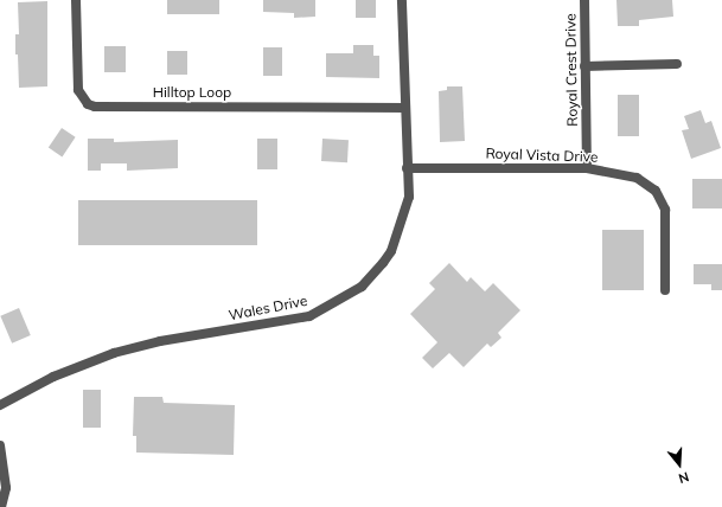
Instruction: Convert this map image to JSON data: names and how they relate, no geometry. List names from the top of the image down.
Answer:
{
  "streets": {
    "street": [
      "Royal Crest Drive",
      "Hilltop Loop",
      "Royal Vista Drive",
      "Wales Drive"
    ]
  },
  "crossings": [
    ["Royal Crest Drive", "Royal Vista Drive"],
    ["Hilltop Loop", "Wales Drive"],
    ["Royal Vista Drive", "Wales Drive"]
  ],
  "north": "bottom"
}
